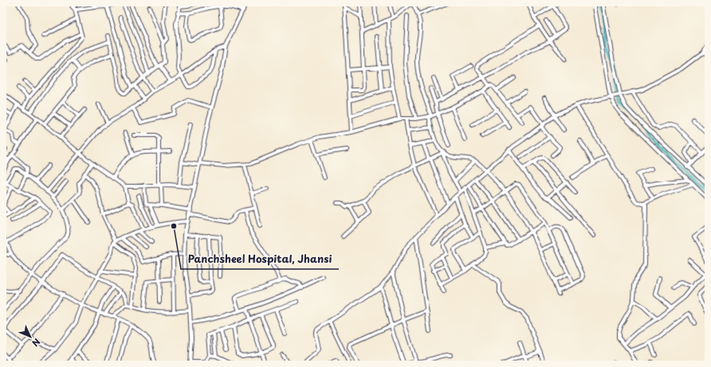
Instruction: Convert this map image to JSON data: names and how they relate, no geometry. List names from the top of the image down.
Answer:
{
  "places": ["Panchsheel Hospital, Jhansi"],
  "north": "bottom right"
}
